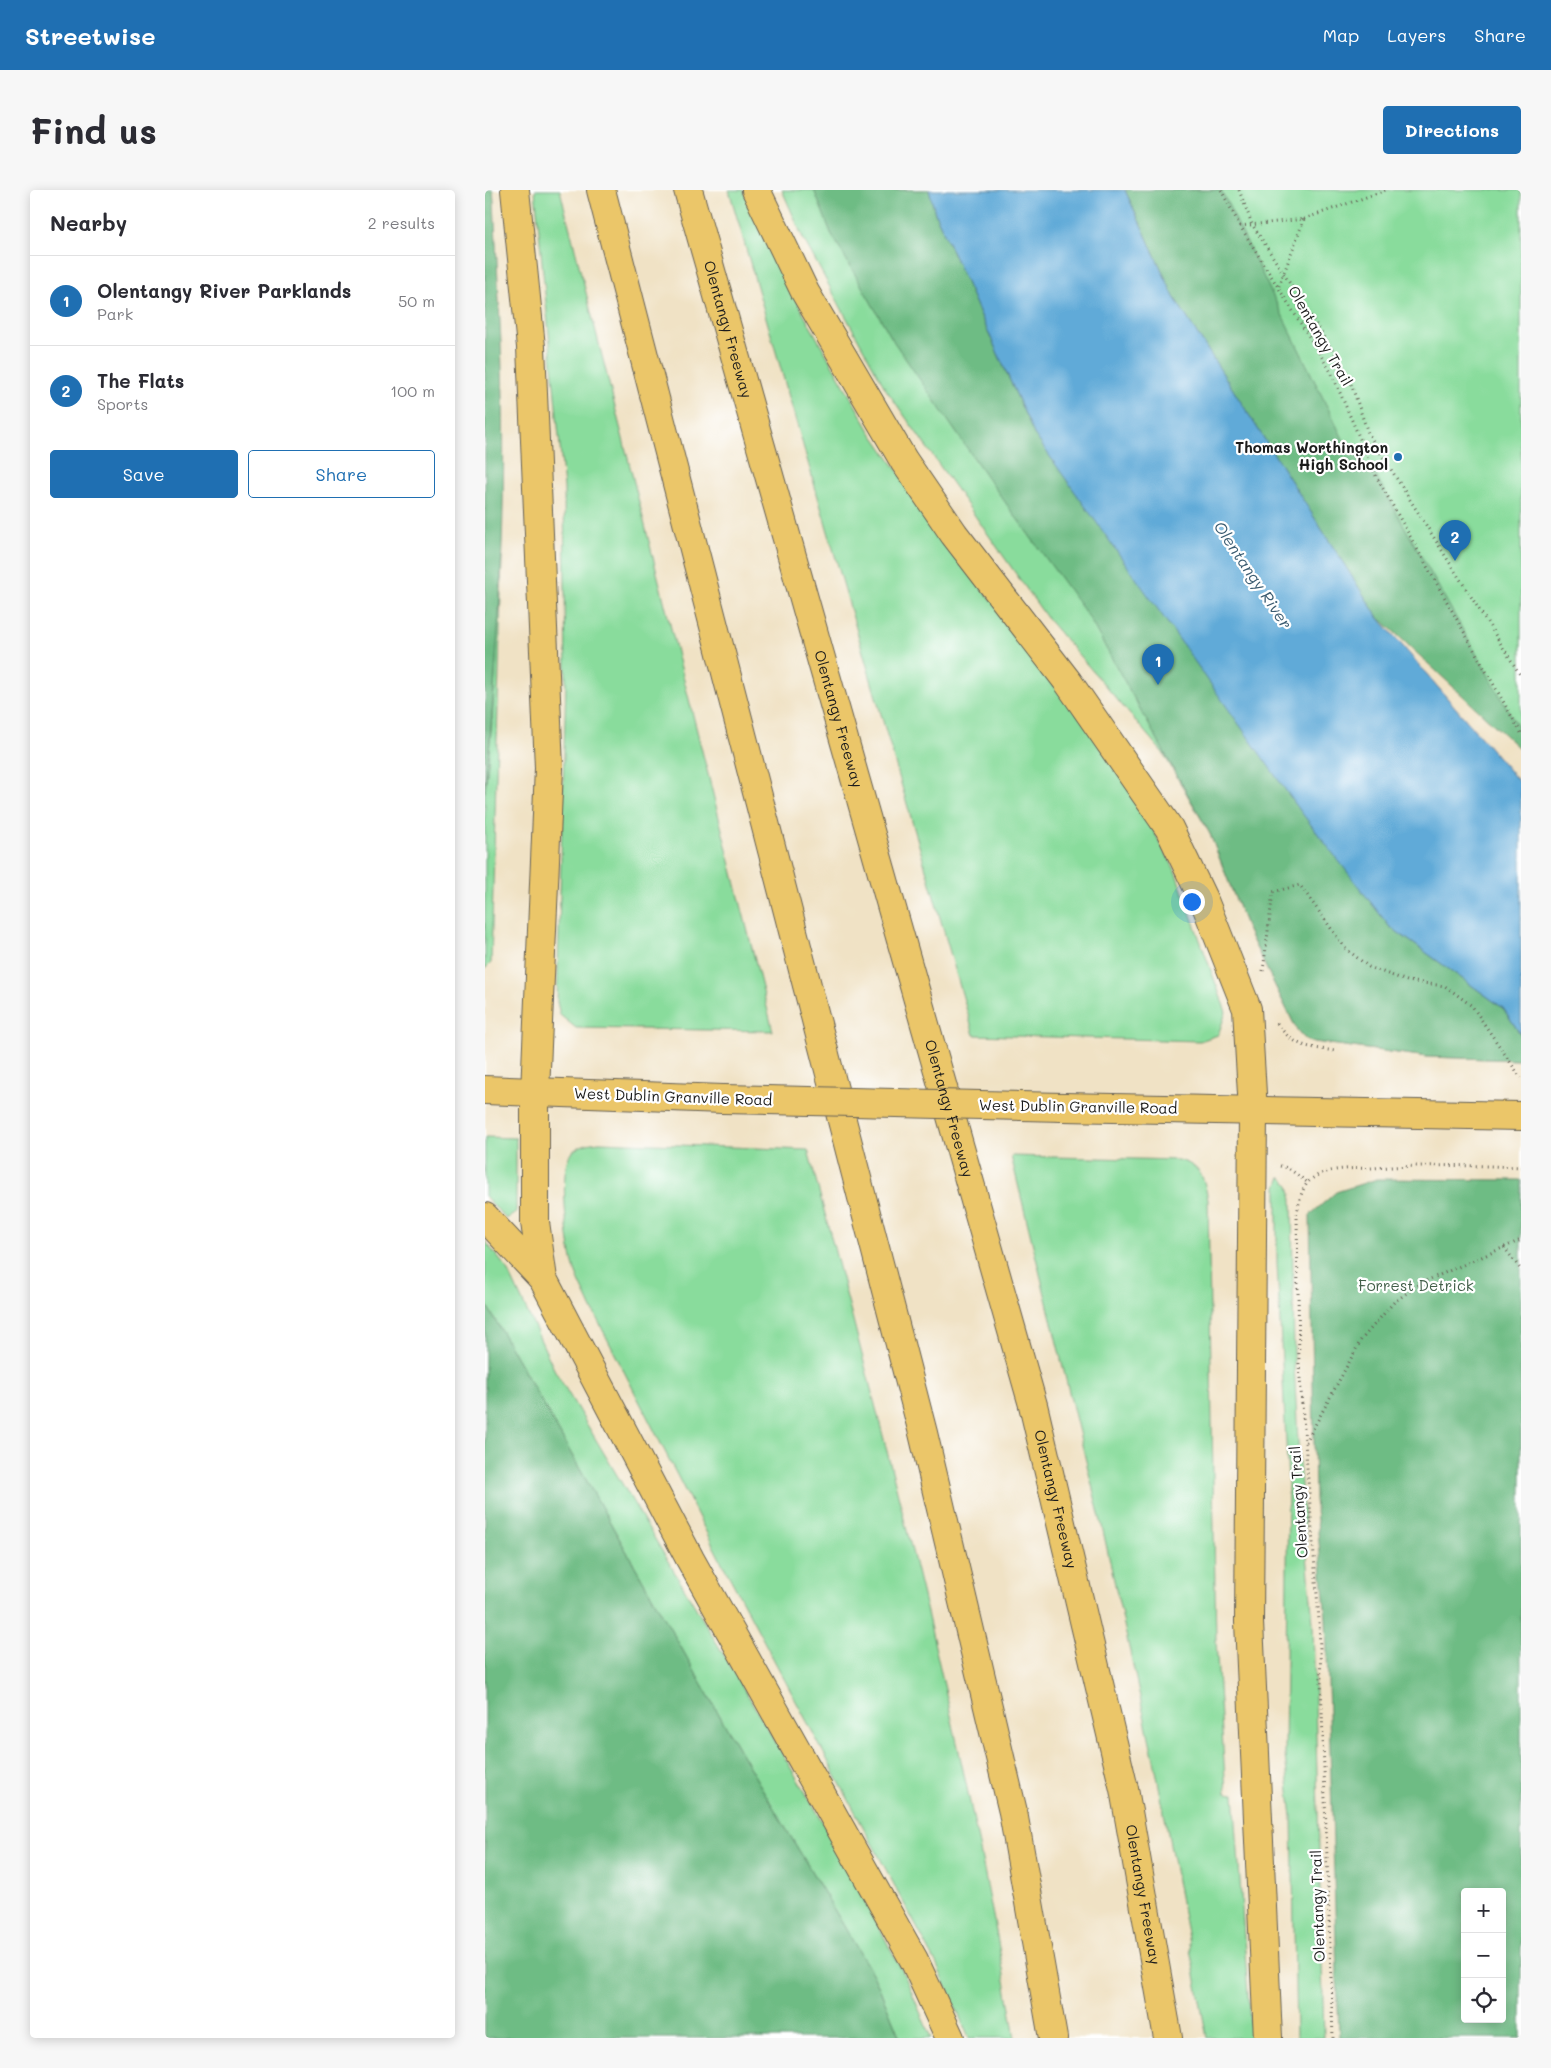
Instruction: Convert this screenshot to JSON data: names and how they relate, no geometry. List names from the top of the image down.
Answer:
{
  "streets": {
    "main road": ["Olentangy Freeway", "West Dublin Granville Road"],
    "path": ["Olentangy Trail"]
  },
  "water": ["Olentangy River"],
  "parks": ["Forrest Detrick"],
  "places": ["Thomas Worthington High School"],
  "page": {
    "header": "Streetwise",
    "nav": ["Map", "Layers", "Share"],
    "buttons": [
      "Directions",
      ["Save", "Share"]
    ],
    "title": "Find us",
    "heading": ["Nearby", "2 results"],
    "list": [
      {
        "mark": "1",
        "name": "Olentangy River Parklands",
        "note": "Park",
        "value": "50 m"
      },
      {
        "mark": "2",
        "name": "The Flats",
        "note": "Sports",
        "value": "100 m"
      }
    ],
    "pins": ["2", "1"],
    "map_buttons": ["+", "−"]
  }
}
